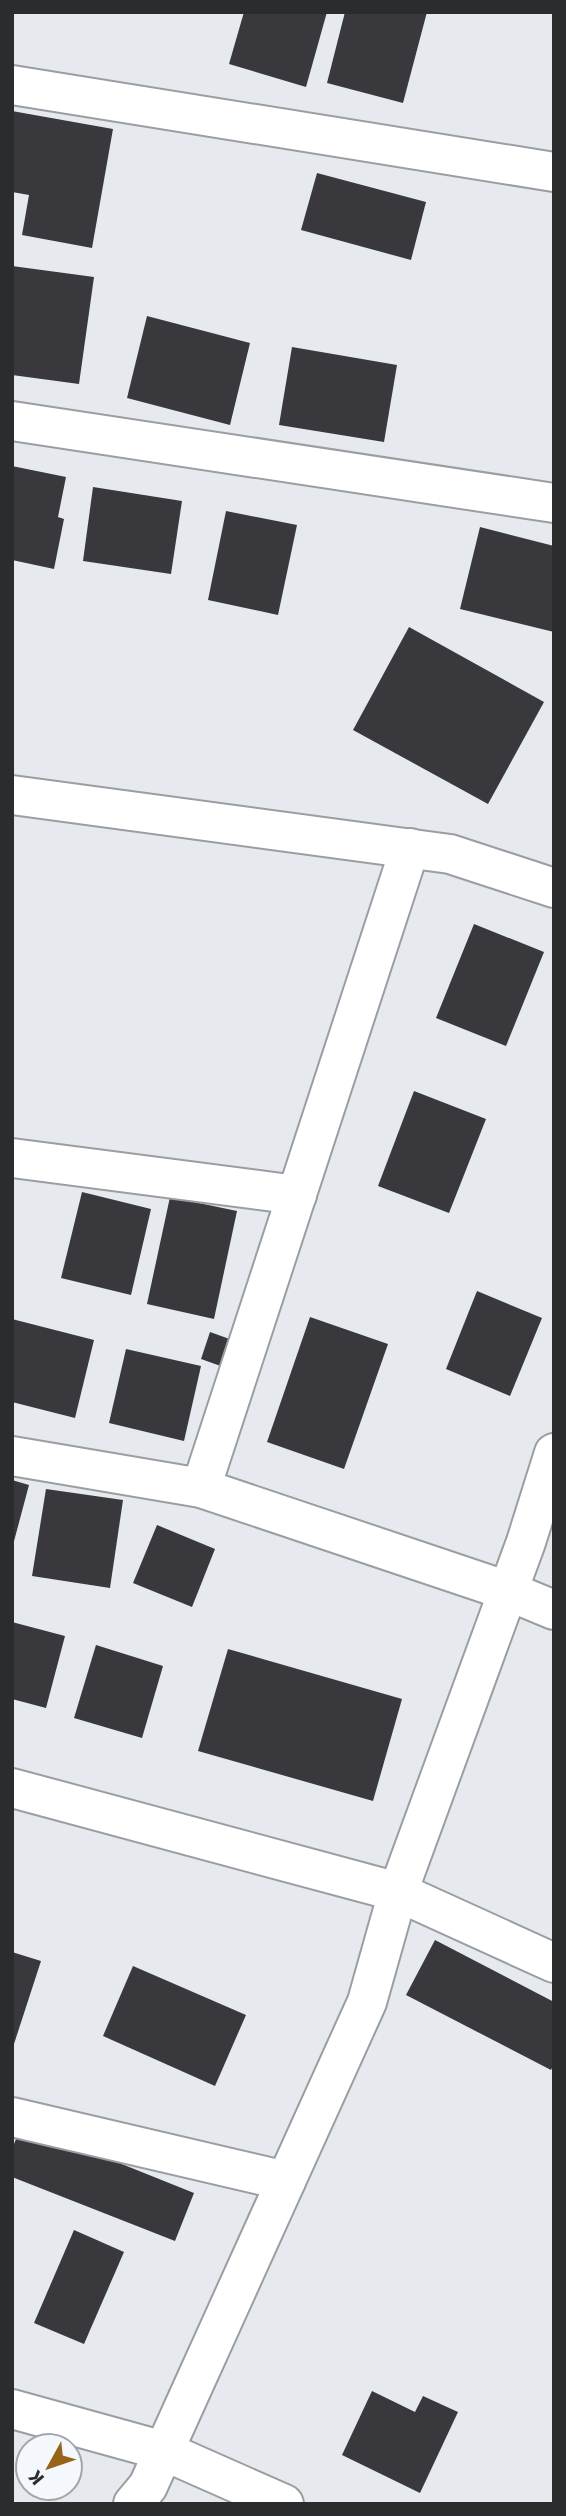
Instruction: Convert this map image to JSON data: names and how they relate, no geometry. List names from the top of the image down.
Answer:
{
  "north": "bottom left"
}
